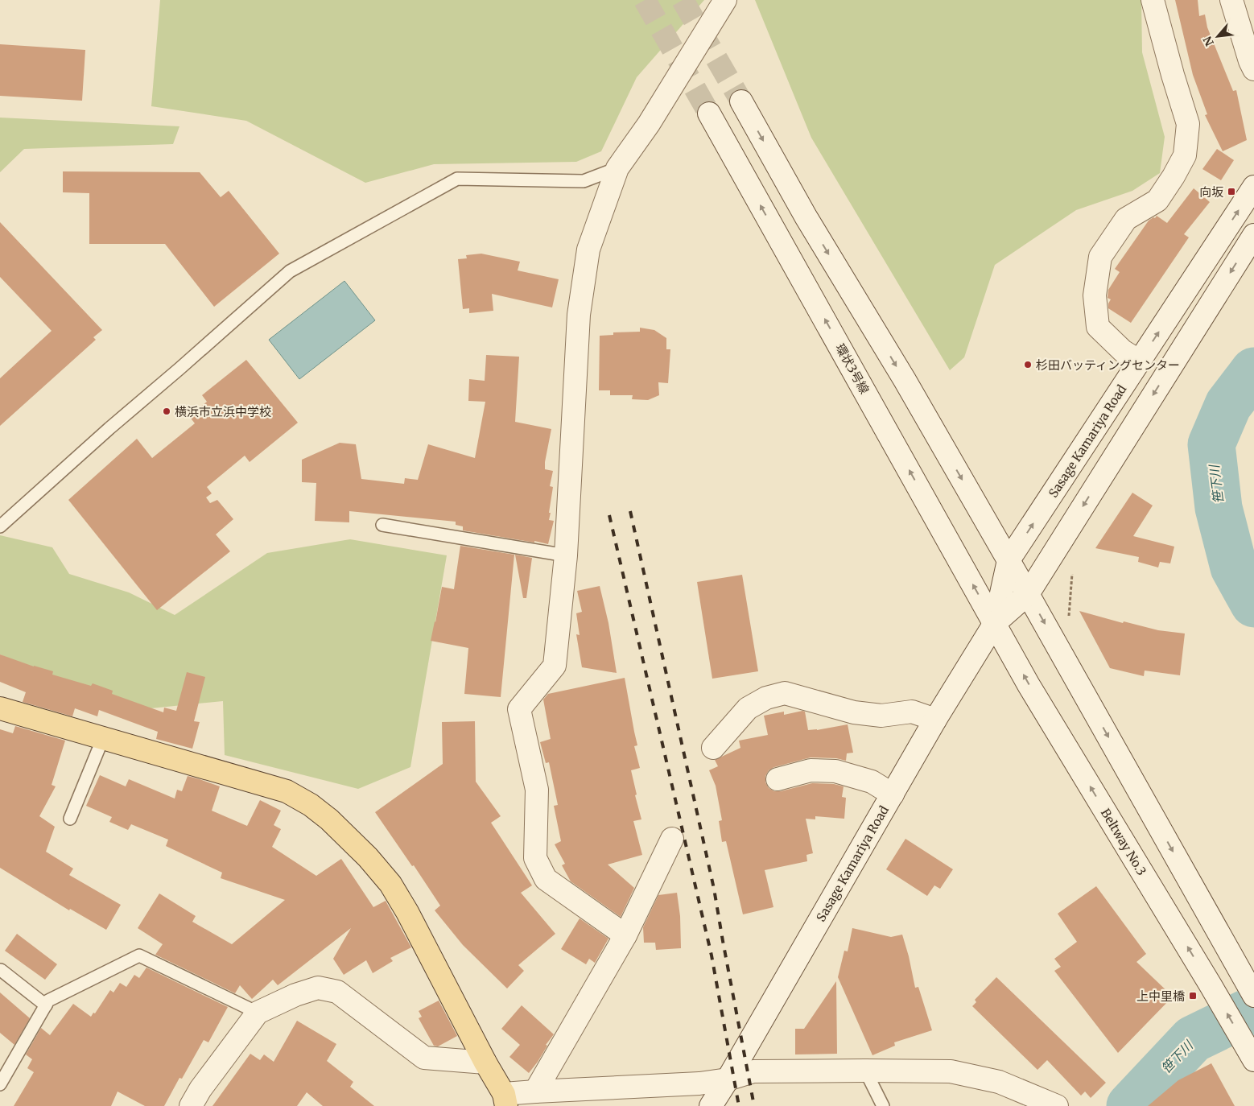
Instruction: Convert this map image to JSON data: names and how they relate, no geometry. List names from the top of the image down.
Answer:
{
  "streets": {
    "street": ["環状3号線", "Sasage Kamariya Road", "Beltway No.3"]
  },
  "crossings": [
    ["環状3号線", "Sasage Kamariya Road"],
    ["環状3号線", "Beltway No.3"],
    ["Sasage Kamariya Road", "Beltway No.3"]
  ],
  "water": ["笹下川"],
  "places": {
    "transit": ["向坂", "上中里橋"],
    "other": ["杉田バッティングセンター", "横浜市立浜中学校"]
  },
  "north": "bottom left"
}
